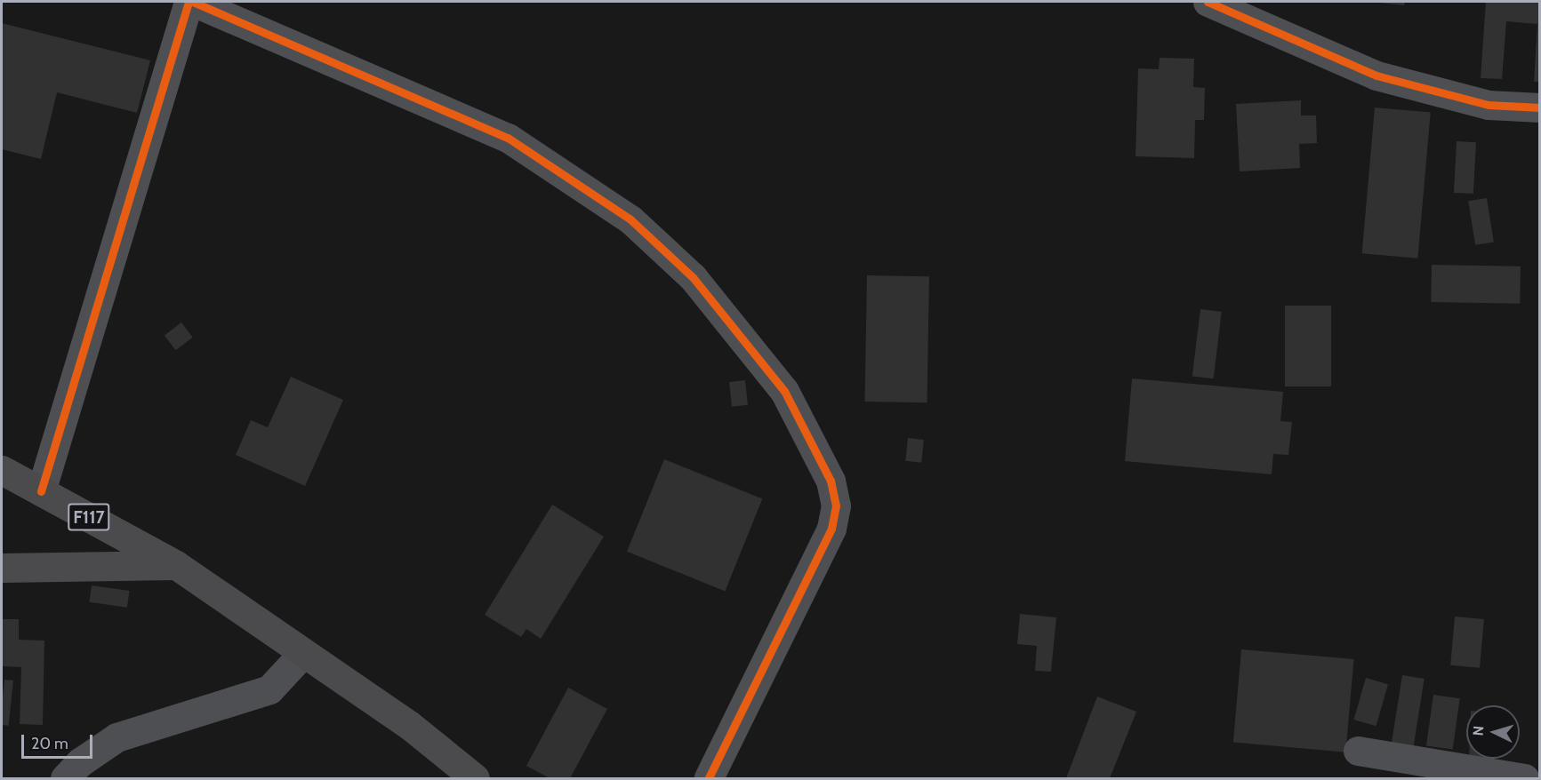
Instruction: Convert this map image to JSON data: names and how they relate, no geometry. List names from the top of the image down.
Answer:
{
  "streets": {
    "main road": ["F117"]
  },
  "scale_bar": "20 m",
  "north": "left"
}
